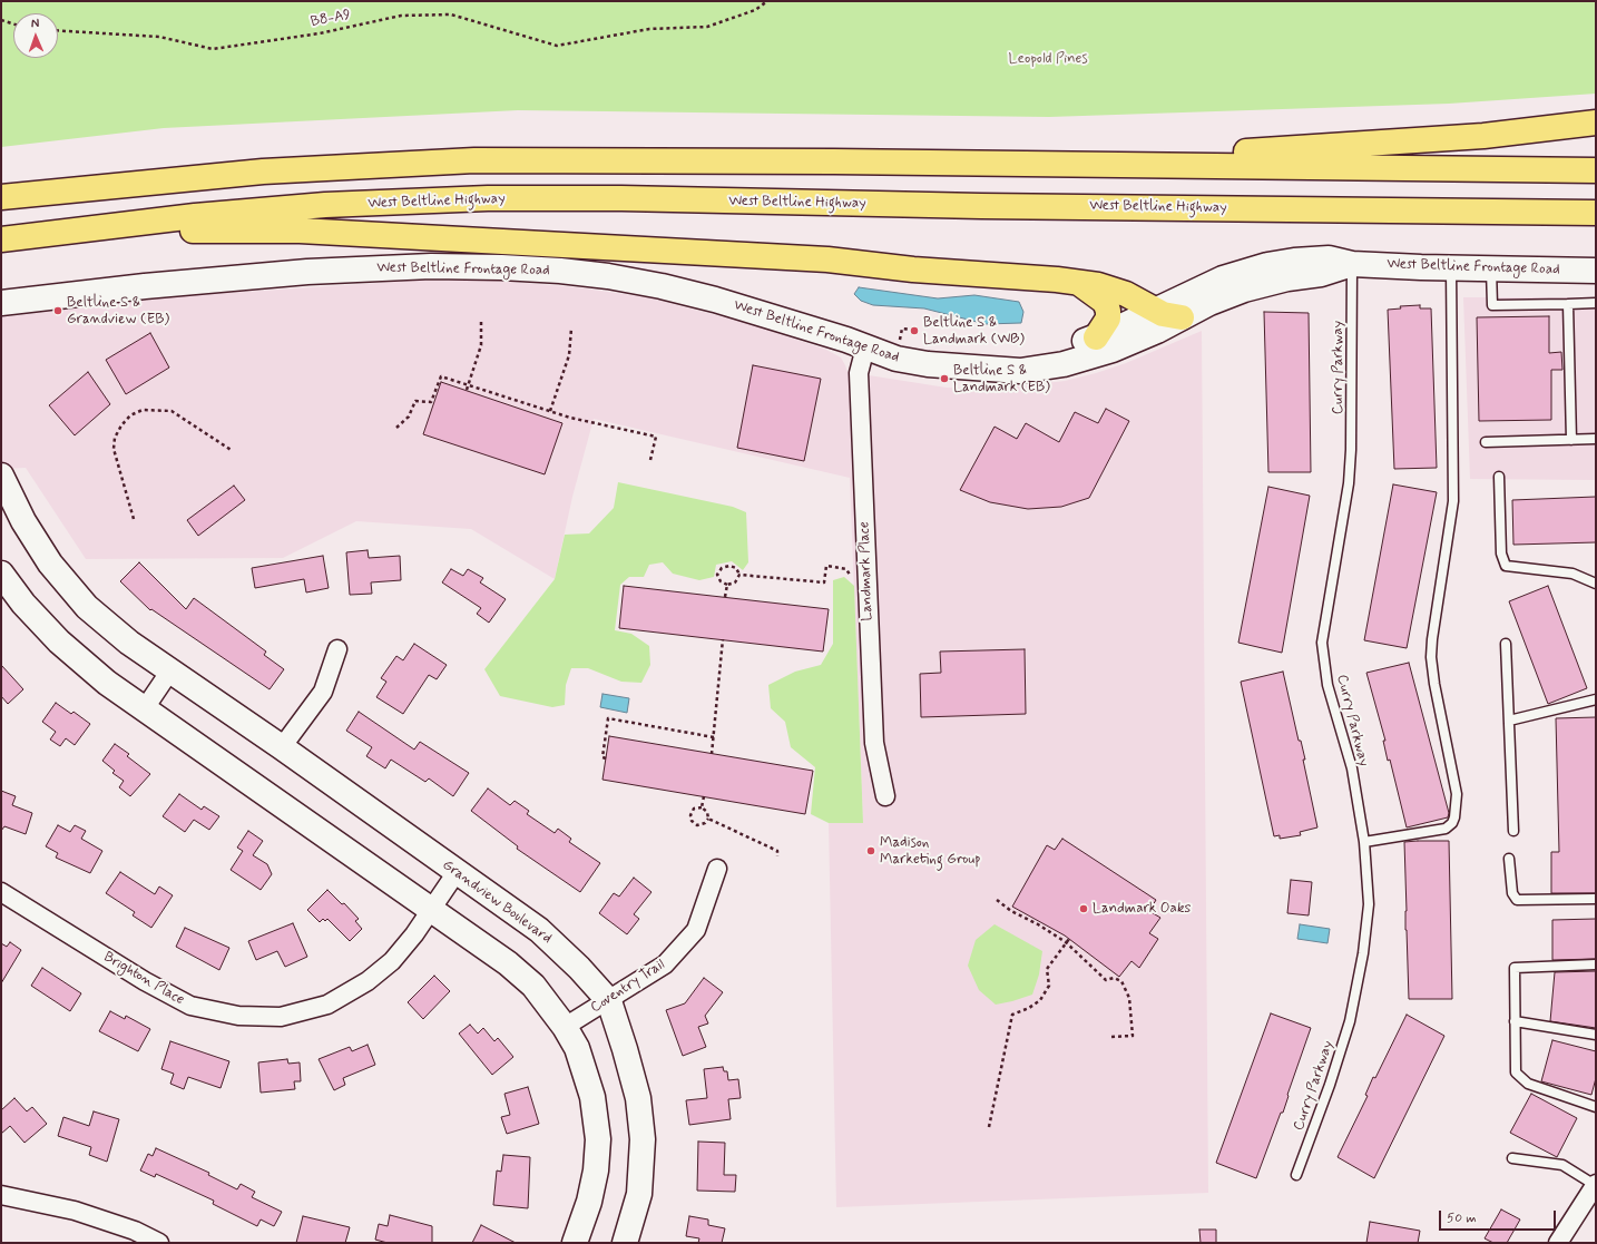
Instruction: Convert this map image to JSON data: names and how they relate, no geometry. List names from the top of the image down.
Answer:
{
  "streets": {
    "highway": ["West Beltline Highway"],
    "street": [
      "West Beltline Frontage Road",
      "Landmark Place",
      "Grandview Boulevard",
      "Brighton Place",
      "Coventry Trail"
    ],
    "lane": ["Curry Parkway"],
    "path": ["B8-A9"]
  },
  "crossings": [
    ["West Beltline Frontage Road", "Curry Parkway"],
    ["West Beltline Frontage Road", "Landmark Place"],
    ["Grandview Boulevard", "Brighton Place"],
    ["Grandview Boulevard", "Coventry Trail"]
  ],
  "parks": ["Leopold Pines"],
  "places": [
    "Beltline S & Grandview (EB)",
    "Beltline S & Landmark (WB)",
    "Beltline S & Landmark (EB)",
    "Madison Marketing Group",
    "Landmark Oaks"
  ],
  "scale_bar": "50 m",
  "north": "top"
}
